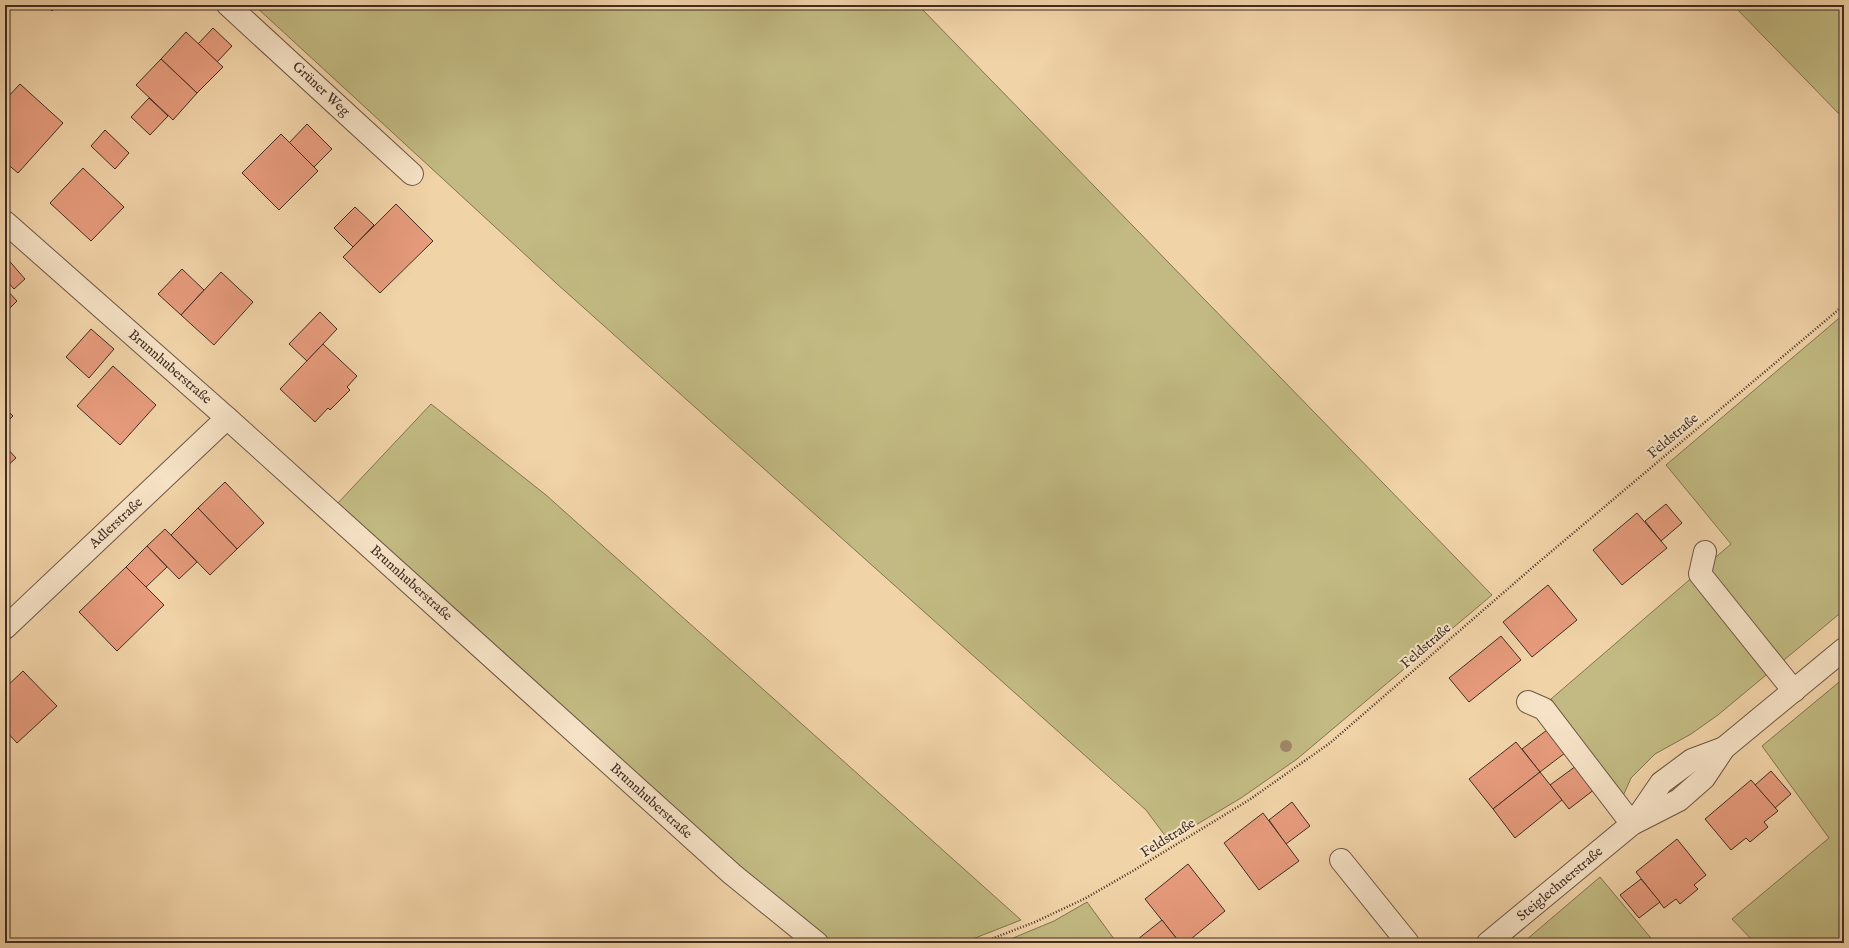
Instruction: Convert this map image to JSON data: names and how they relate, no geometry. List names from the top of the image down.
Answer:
{
  "streets": {
    "street": [
      "Grüner Weg",
      "Brunnhuberstraße",
      "Adlerstraße",
      "Steiglechnerstraße"
    ],
    "path": ["Feldstraße"]
  },
  "crossings": [
    ["Brunnhuberstraße", "Adlerstraße"]
  ]
}
